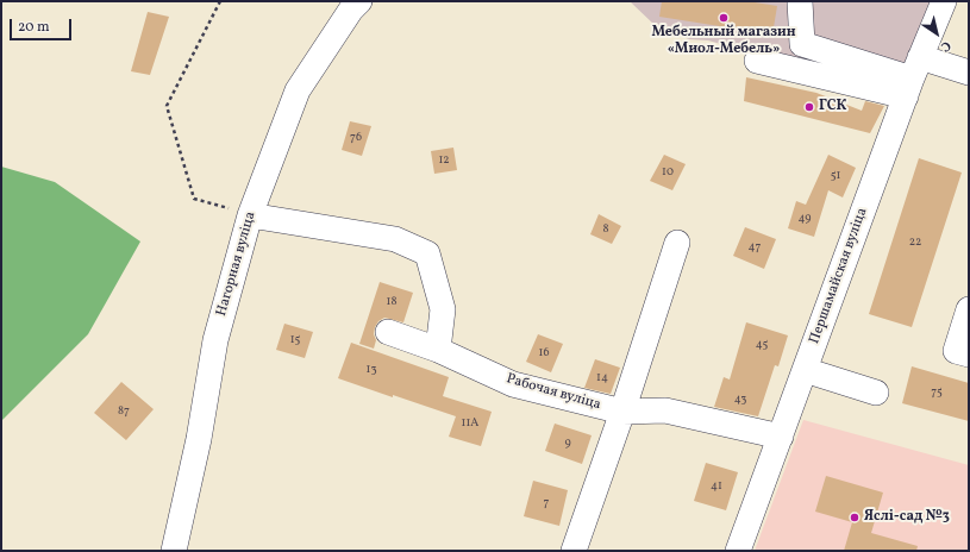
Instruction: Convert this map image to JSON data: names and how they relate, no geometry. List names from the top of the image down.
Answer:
{
  "streets": {
    "street": ["Нагорная вуліца", "Першамайская вуліца", "Рабочая вуліца"]
  },
  "crossings": [
    ["Першамайская вуліца", "Рабочая вуліца"]
  ],
  "places": ["Мебельный магазин «Миол-Мебель»", "ГСК", "Яслі-сад №3"],
  "house_numbers": [
    "76",
    "12",
    "10",
    "51",
    "49",
    "8",
    "22",
    "47",
    "18",
    "15",
    "45",
    "16",
    "13",
    "14",
    "75",
    "43",
    "87",
    "11А",
    "9",
    "41",
    "7"
  ],
  "scale_bar": "20 m",
  "north": "bottom right"
}
